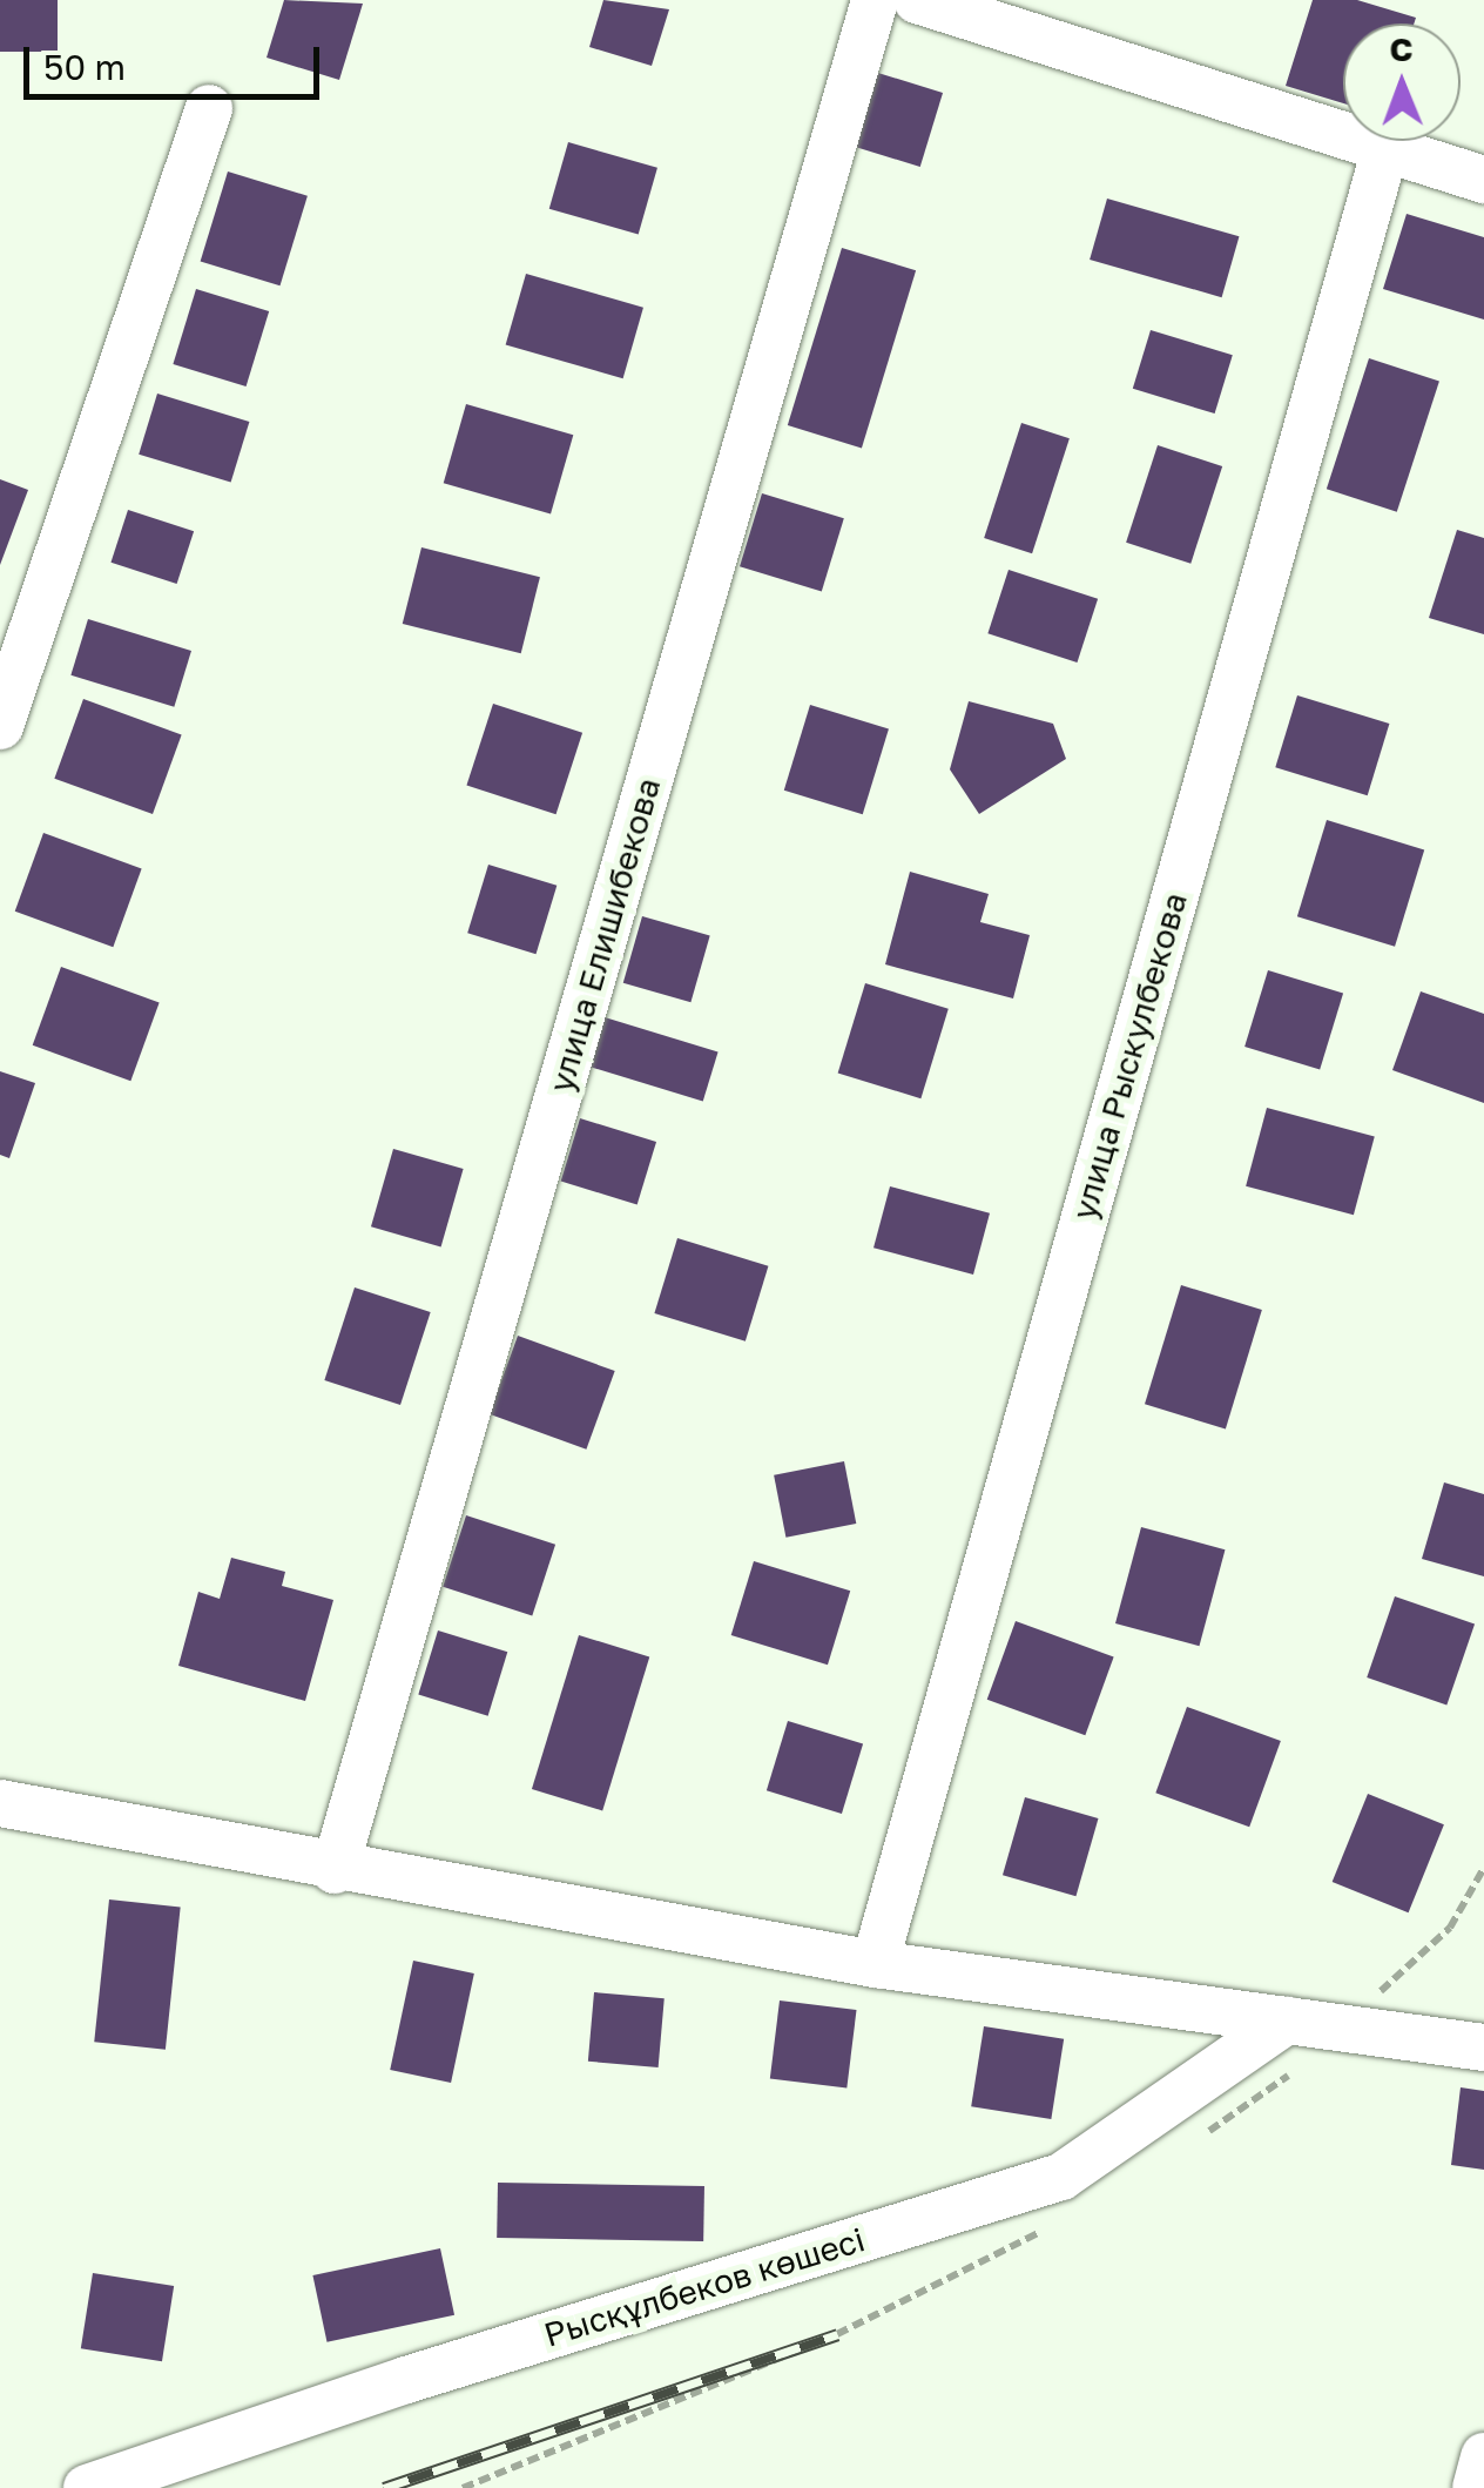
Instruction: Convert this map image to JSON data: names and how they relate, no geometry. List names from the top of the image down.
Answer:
{
  "streets": {
    "street": ["улица Елишибекова", "улица Рыскулбекова", "Рысқұлбеков көшесі"]
  },
  "scale_bar": "50 m",
  "north": "top"
}
